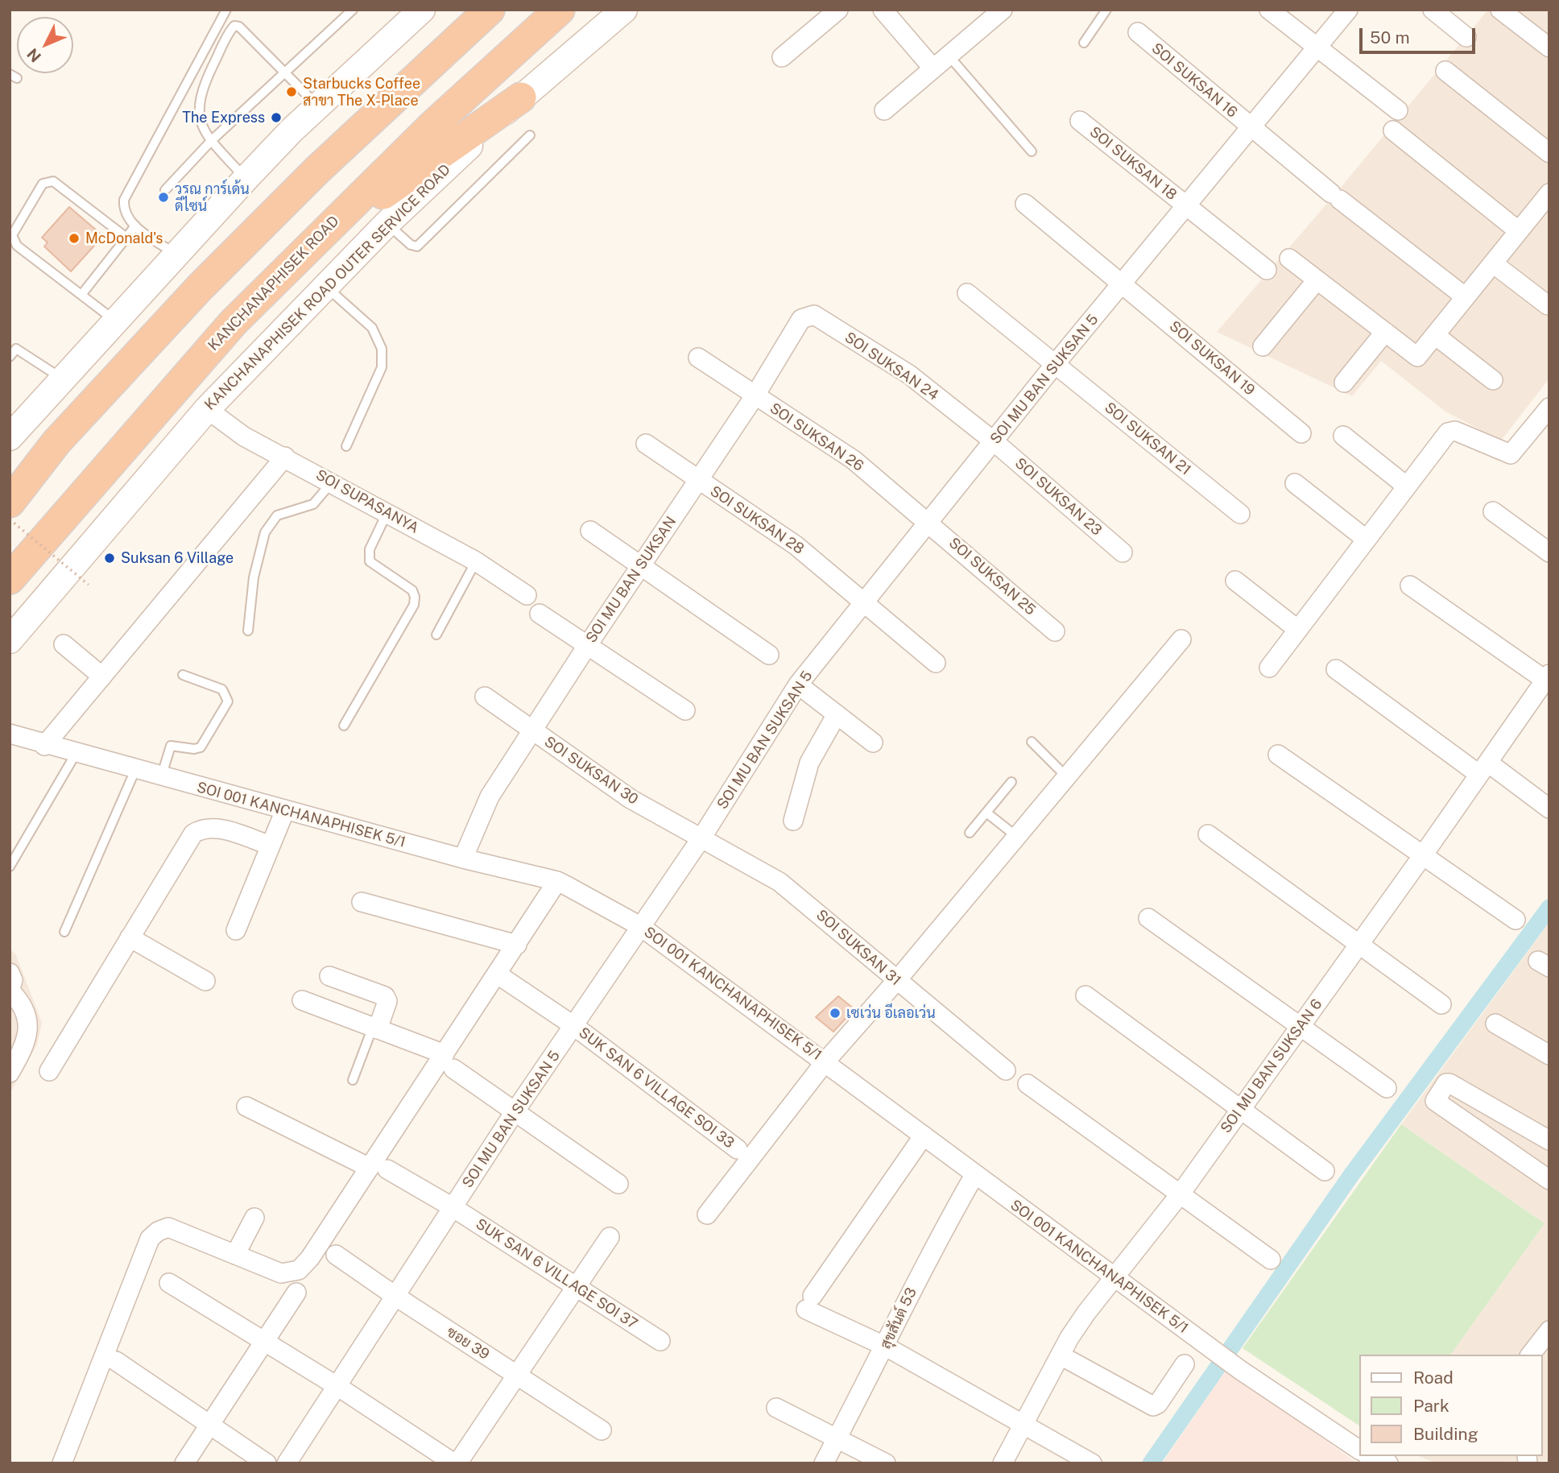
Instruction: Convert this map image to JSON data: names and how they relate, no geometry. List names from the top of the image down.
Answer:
{
  "streets": {
    "highway": ["KANCHANAPHISEK ROAD"],
    "main road": ["KANCHANAPHISEK ROAD OUTER SERVICE ROAD"],
    "street": [
      "SOI SUKSAN 16",
      "SOI SUKSAN 18",
      "SOI SUKSAN 19",
      "SOI SUKSAN 24",
      "SOI MU BAN SUKSAN 5",
      "SOI SUKSAN 26",
      "SOI SUKSAN 21",
      "SOI SUKSAN 23",
      "SOI SUPASANYA",
      "SOI SUKSAN 28",
      "SOI SUKSAN 25",
      "SOI MU BAN SUKSAN",
      "SOI SUKSAN 30",
      "SOI 001 KANCHANAPHISEK 5/1",
      "SOI SUKSAN 31",
      "SOI MU BAN SUKSAN 6",
      "SUK SAN 6 VILLAGE SOI 33",
      "SUK SAN 6 VILLAGE SOI 37",
      "สุขสันต์ 53",
      "ซอย 39"
    ]
  },
  "crossings": [
    ["SOI SUKSAN 16", "SOI MU BAN SUKSAN 5"],
    ["SOI SUKSAN 18", "SOI MU BAN SUKSAN 5"],
    ["KANCHANAPHISEK ROAD OUTER SERVICE ROAD", "SOI SUPASANYA"],
    ["SOI SUKSAN 19", "SOI MU BAN SUKSAN 5"],
    ["SOI SUKSAN 24", "SOI MU BAN SUKSAN 5"],
    ["SOI SUKSAN 24", "SOI SUKSAN 23"],
    ["SOI SUKSAN 24", "SOI MU BAN SUKSAN"],
    ["SOI MU BAN SUKSAN 5", "SOI SUKSAN 26"],
    ["SOI MU BAN SUKSAN 5", "SOI SUKSAN 21"],
    ["SOI MU BAN SUKSAN 5", "SOI SUKSAN 23"],
    ["SOI MU BAN SUKSAN 5", "SOI SUKSAN 28"],
    ["SOI MU BAN SUKSAN 5", "SOI SUKSAN 25"],
    ["SOI MU BAN SUKSAN 5", "SOI SUKSAN 30"],
    ["SOI MU BAN SUKSAN 5", "SOI 001 KANCHANAPHISEK 5/1"],
    ["SOI MU BAN SUKSAN 5", "SOI SUKSAN 31"],
    ["SOI MU BAN SUKSAN 5", "SUK SAN 6 VILLAGE SOI 33"],
    ["SOI MU BAN SUKSAN 5", "SUK SAN 6 VILLAGE SOI 37"],
    ["SOI MU BAN SUKSAN 5", "ซอย 39"],
    ["SOI SUKSAN 26", "SOI SUKSAN 25"],
    ["SOI SUKSAN 26", "SOI MU BAN SUKSAN"],
    ["SOI SUKSAN 28", "SOI MU BAN SUKSAN"],
    ["SOI MU BAN SUKSAN", "SOI SUKSAN 30"],
    ["SOI MU BAN SUKSAN", "SOI 001 KANCHANAPHISEK 5/1"],
    ["SOI SUKSAN 30", "SOI SUKSAN 31"],
    ["SOI 001 KANCHANAPHISEK 5/1", "SOI MU BAN SUKSAN 6"],
    ["SOI 001 KANCHANAPHISEK 5/1", "สุขสันต์ 53"]
  ],
  "places": [
    "Starbucks Coffee สาขา The X-Place",
    "The Express",
    "วรุณ การ์เด้น ดีไซน์",
    "McDonald's",
    "Suksan 6 Village",
    "เซเว่น อีเลอเว่น"
  ],
  "legend": ["Road", "Park", "Building"],
  "scale_bar": "50 m",
  "north": "bottom left"
}
